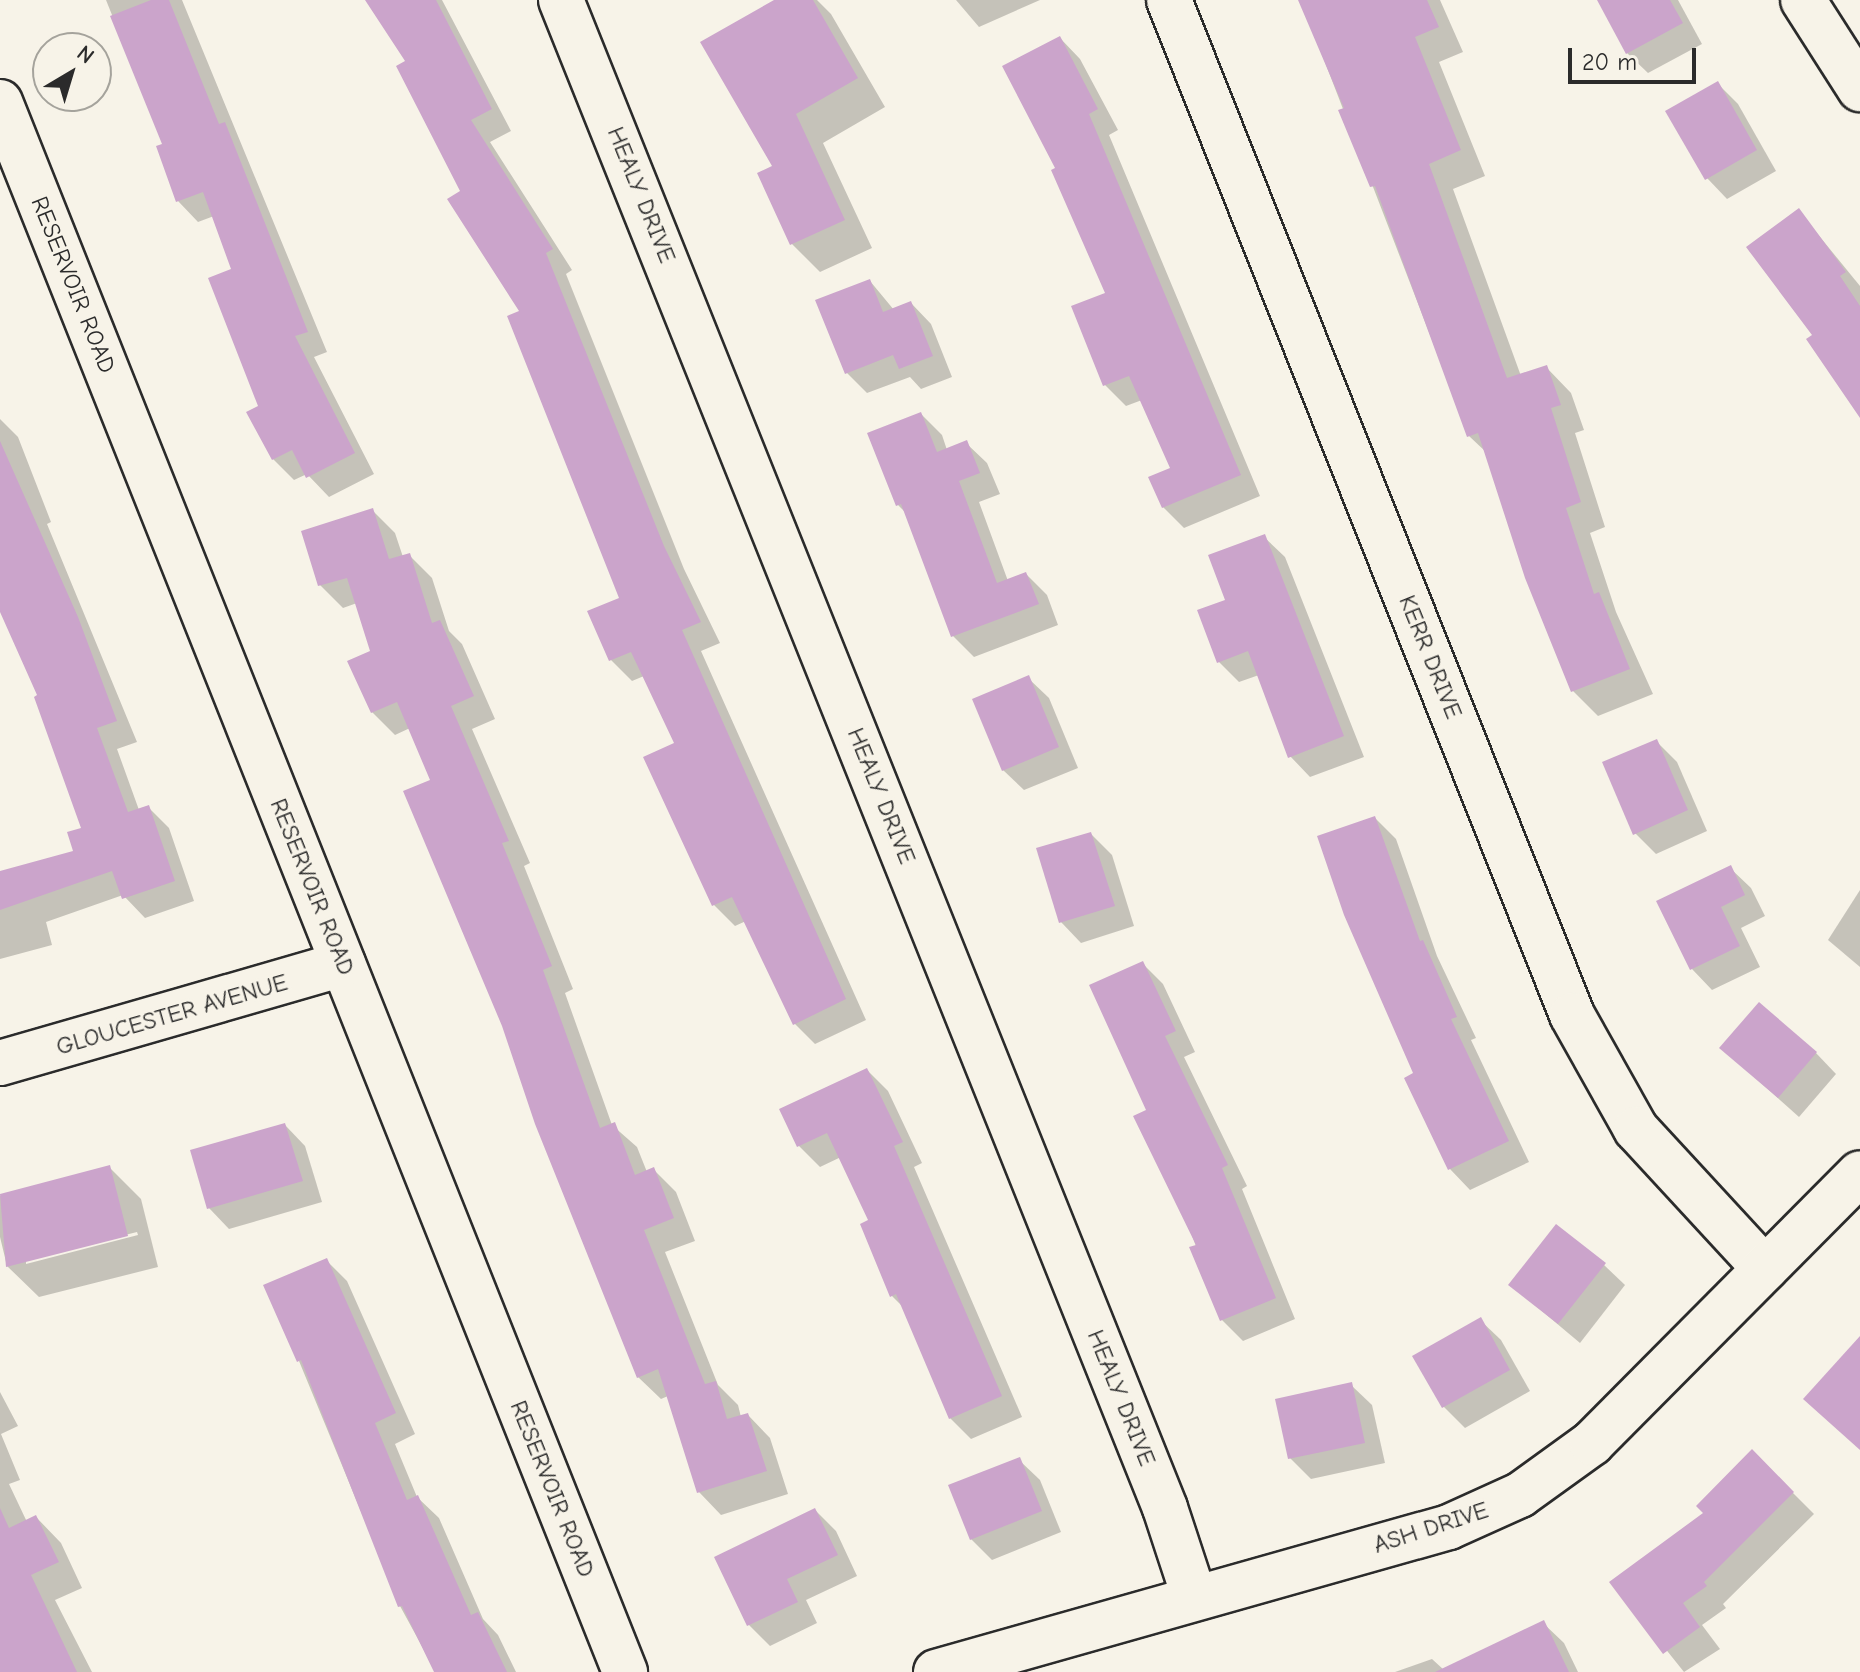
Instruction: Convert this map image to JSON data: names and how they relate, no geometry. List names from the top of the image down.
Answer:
{
  "streets": {
    "street": [
      "HEALY DRIVE",
      "RESERVOIR ROAD",
      "KERR DRIVE",
      "GLOUCESTER AVENUE",
      "ASH DRIVE"
    ]
  },
  "crossings": [
    ["HEALY DRIVE", "ASH DRIVE"],
    ["RESERVOIR ROAD", "GLOUCESTER AVENUE"],
    ["KERR DRIVE", "ASH DRIVE"]
  ],
  "scale_bar": "20 m",
  "north": "top right"
}
